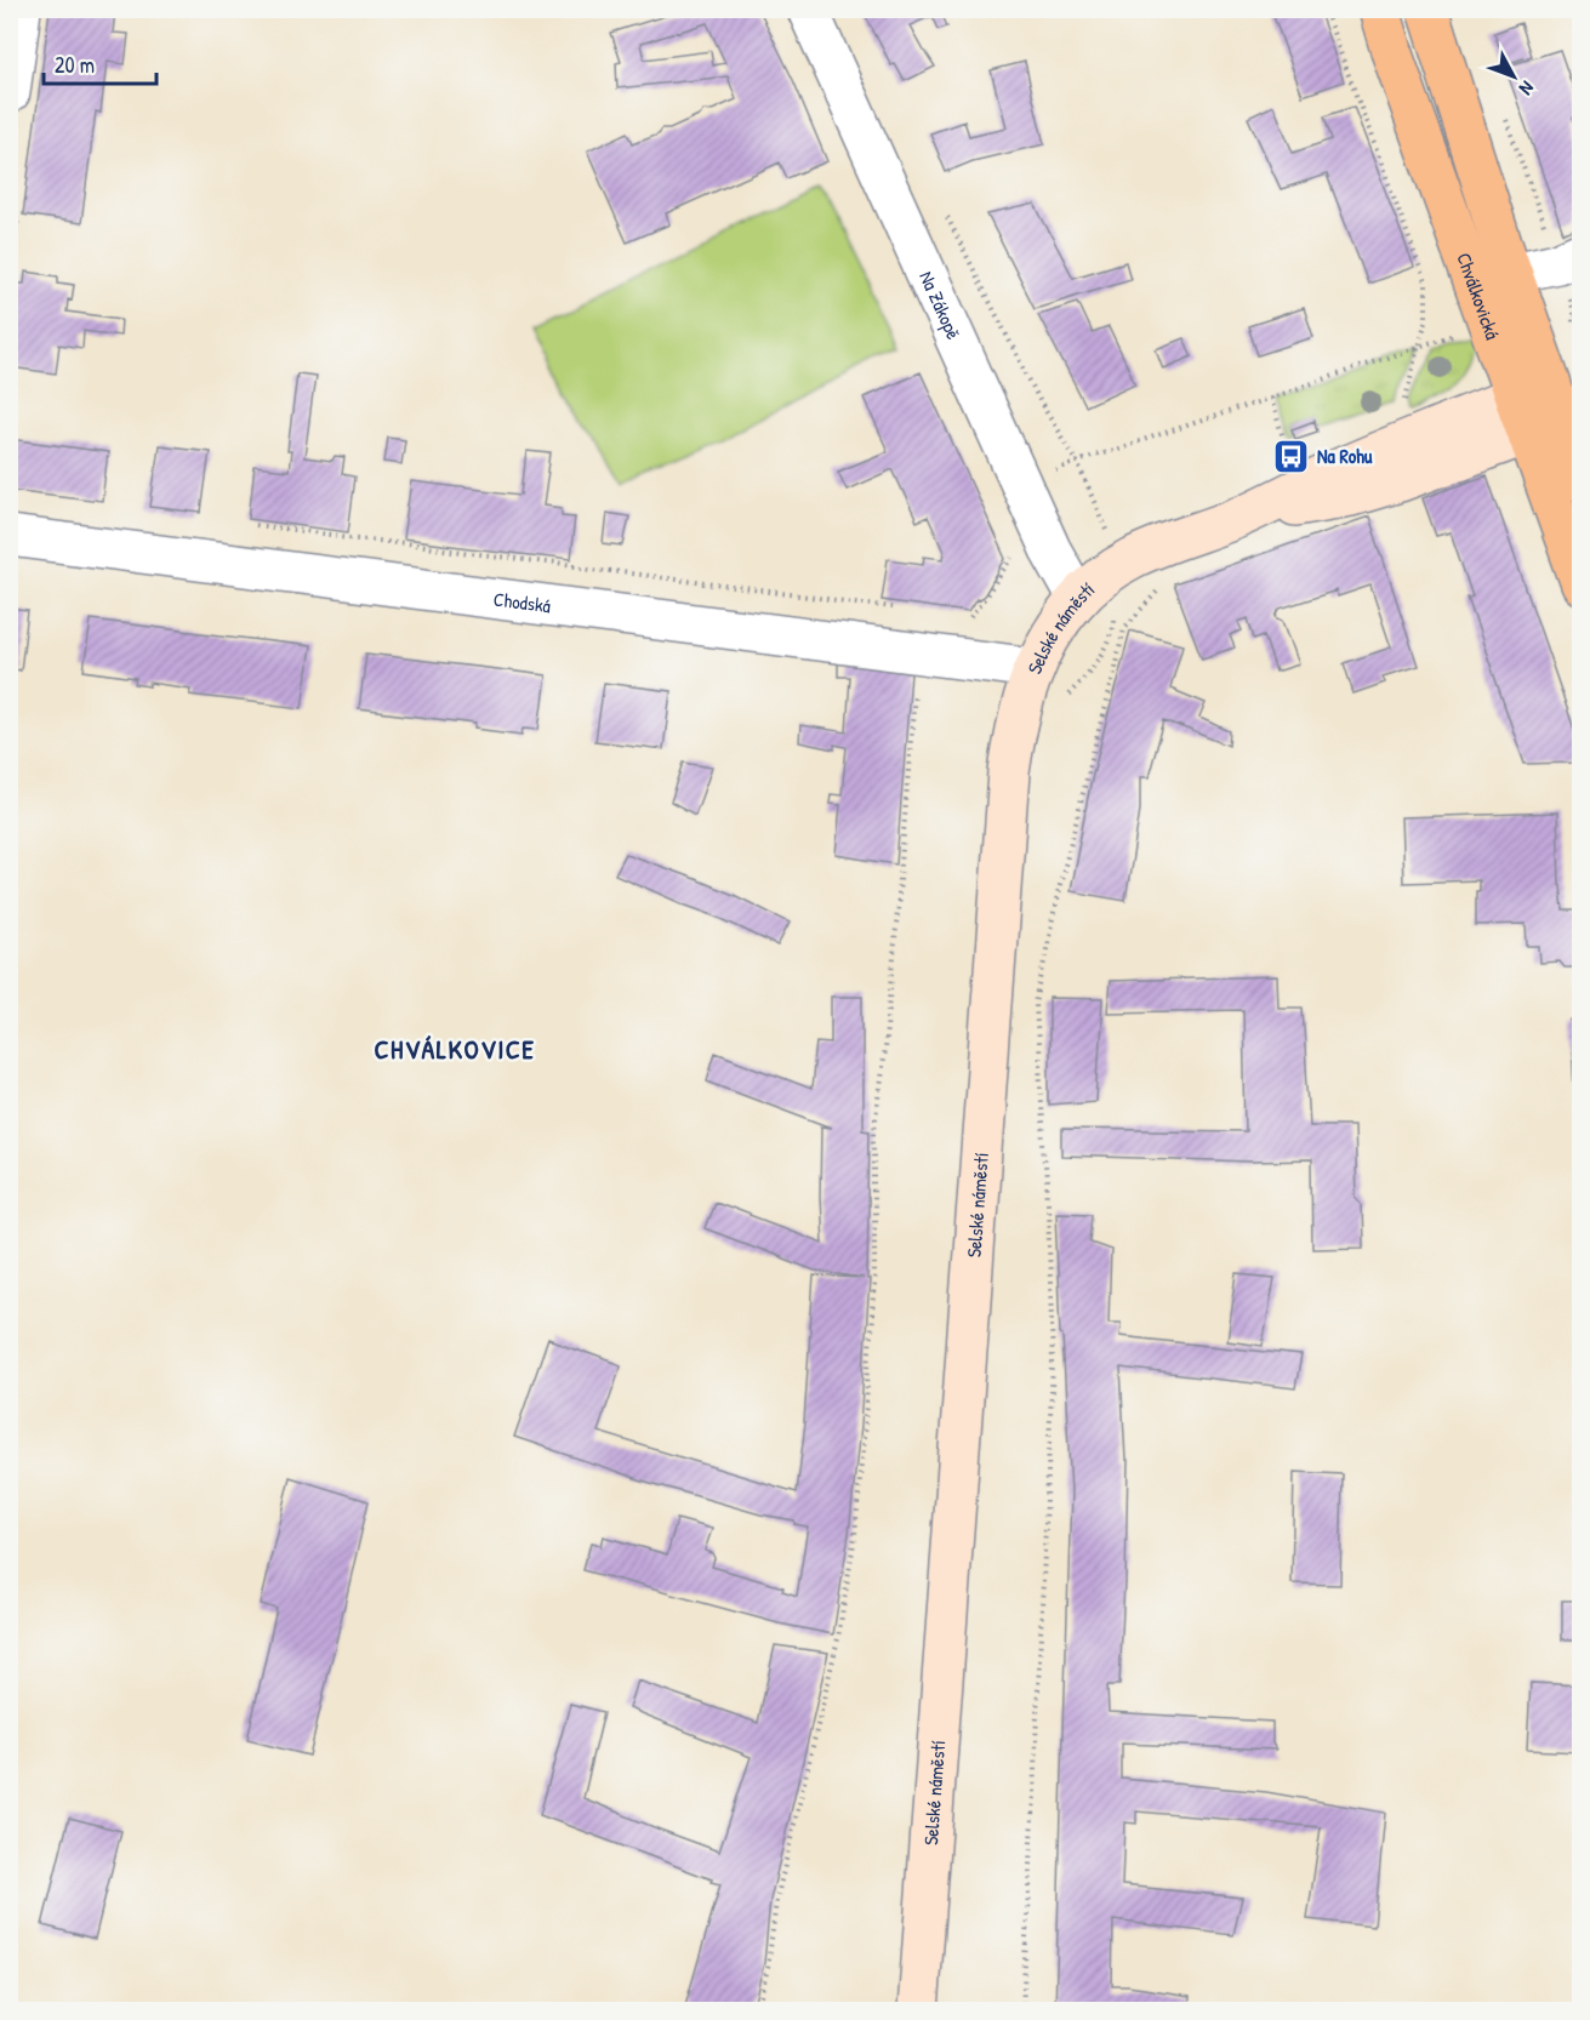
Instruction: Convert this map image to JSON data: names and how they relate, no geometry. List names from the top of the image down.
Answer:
{
  "streets": {
    "main road": ["Chválkovická"],
    "street": ["Na Zákopě", "Chodská", "Selské náměstí"]
  },
  "crossings": [
    ["Chválkovická", "Selské náměstí"],
    ["Na Zákopě", "Selské náměstí"],
    ["Chodská", "Selské náměstí"]
  ],
  "districts": ["CHVÁLKOVICE"],
  "places": {
    "bus stop": ["Na Rohu"]
  },
  "scale_bar": "20 m",
  "north": "bottom right"
}
